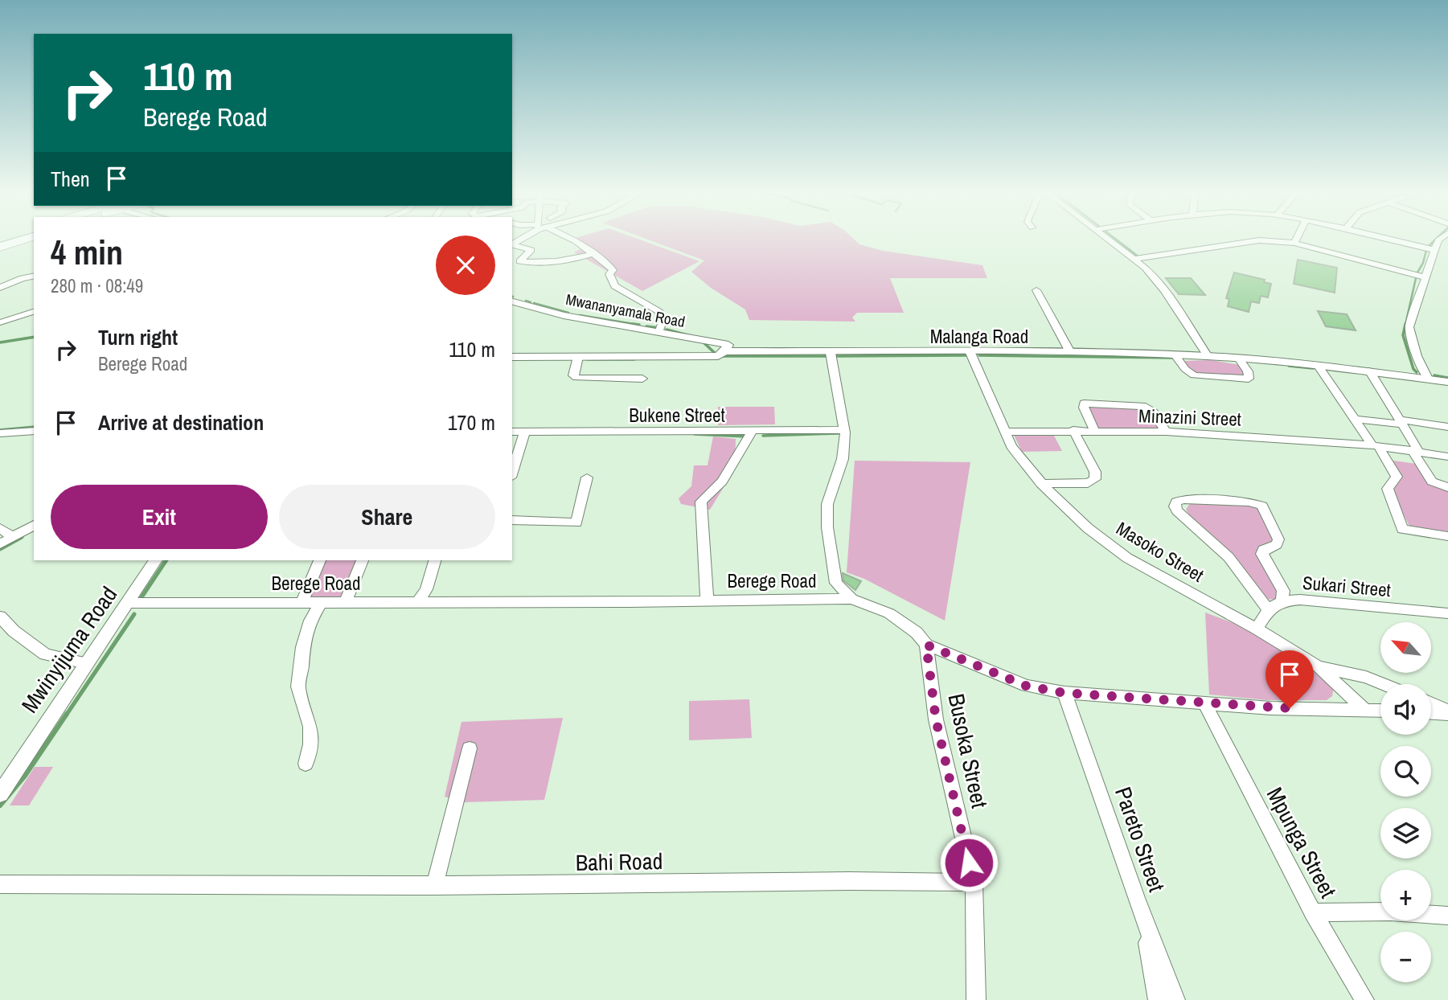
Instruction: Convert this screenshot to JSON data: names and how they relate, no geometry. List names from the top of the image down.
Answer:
{
  "streets": {
    "street": [
      "Mwananyamala Road",
      "Malanga Road",
      "Bukene Street",
      "Minazini Street",
      "Masoko Street",
      "Berege Road",
      "Sukari Street",
      "Mwinyijuma Road",
      "Busoka Street",
      "Pareto Street",
      "Mpunga Street",
      "Bahi Road"
    ]
  },
  "crossings": [
    ["Mwananyamala Road", "Malanga Road"],
    ["Malanga Road", "Masoko Street"],
    ["Minazini Street", "Masoko Street"],
    ["Masoko Street", "Sukari Street"],
    ["Berege Road", "Mwinyijuma Road"],
    ["Berege Road", "Busoka Street"],
    ["Berege Road", "Pareto Street"],
    ["Berege Road", "Mpunga Street"],
    ["Busoka Street", "Bahi Road"]
  ],
  "north": "top left",
  "page": {
    "turn": ["110 m", "Berege Road"],
    "then": "Then",
    "heading": ["4 min", "280 m · 08:49"],
    "list": [
      {
        "name": "Turn right",
        "note": "Berege Road",
        "value": "110 m"
      },
      {
        "name": "Arrive at destination",
        "value": "170 m"
      }
    ],
    "buttons": ["Exit", "Share"],
    "map_buttons": ["+", "−"]
  }
}
